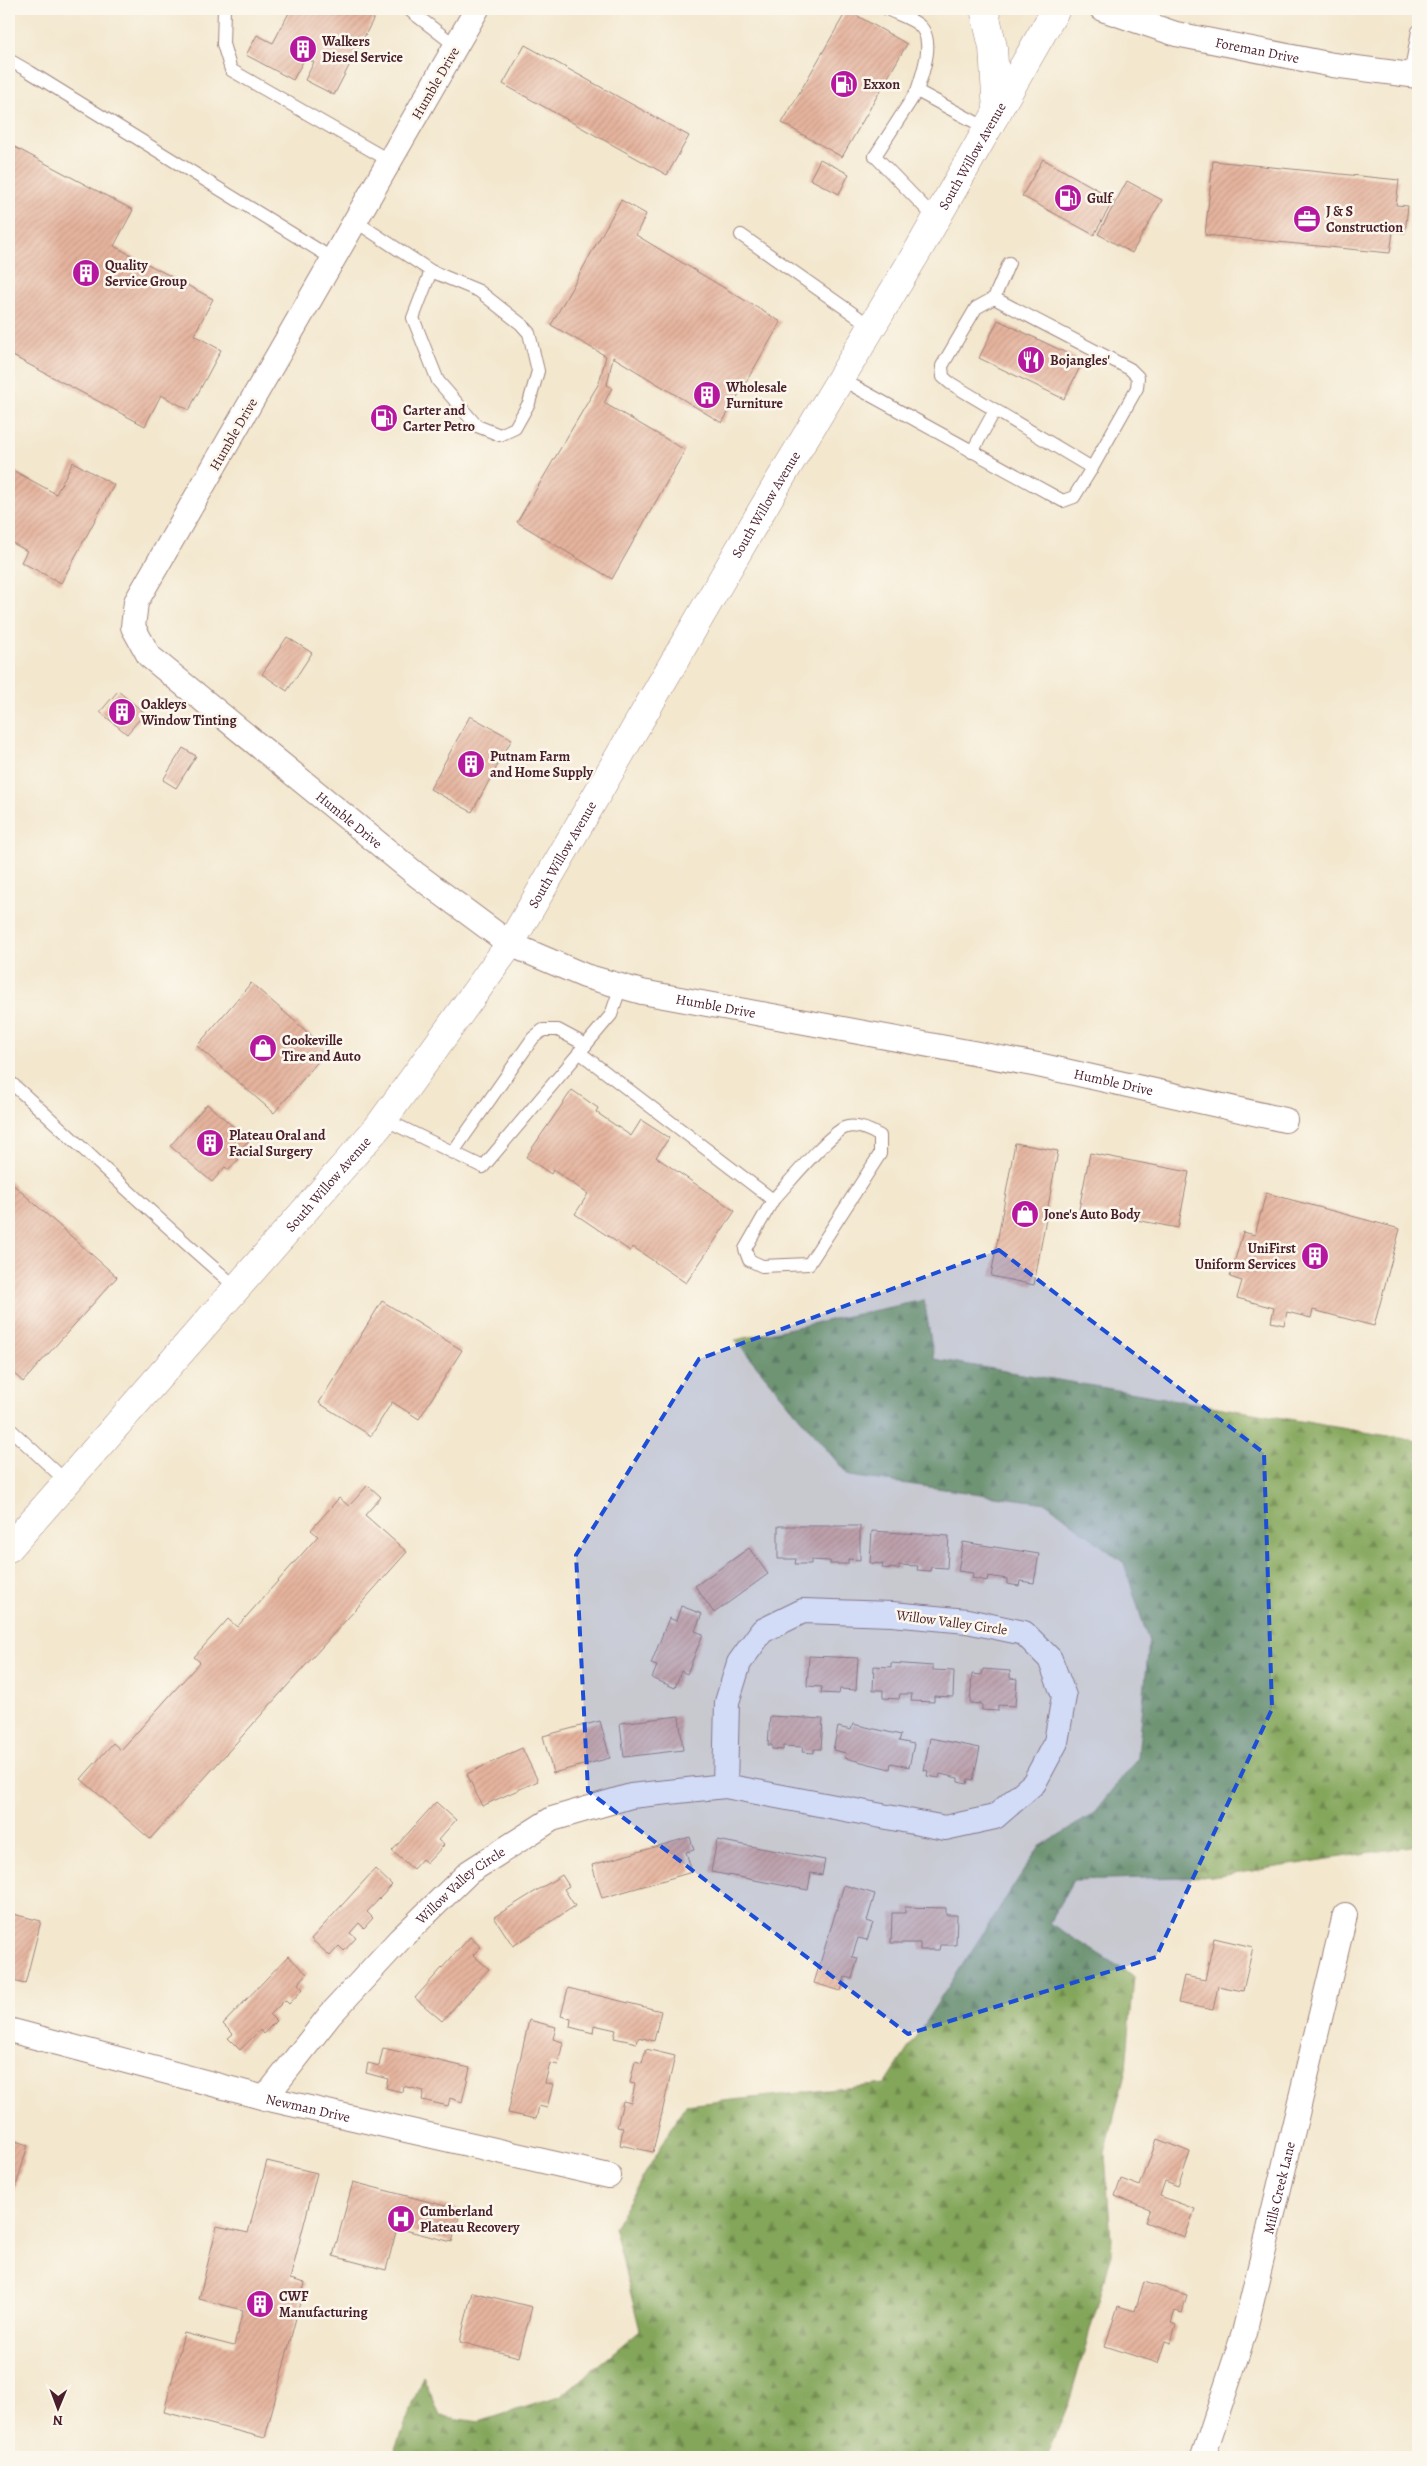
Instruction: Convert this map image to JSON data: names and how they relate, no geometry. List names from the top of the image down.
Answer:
{
  "streets": {
    "main road": ["South Willow Avenue"],
    "street": [
      "Foreman Drive",
      "Humble Drive",
      "Willow Valley Circle",
      "Newman Drive",
      "Mills Creek Lane"
    ]
  },
  "crossings": [
    ["Humble Drive", "South Willow Avenue"],
    ["Willow Valley Circle", "Newman Drive"]
  ],
  "places": {
    "building": [
      "Walkers Diesel Service",
      "Quality Service Group",
      "Wholesale Furniture",
      "Oakleys Window Tinting",
      "Putnam Farm and Home Supply",
      "Plateau Oral and Facial Surgery",
      "UniFirst Uniform Services",
      "CWF Manufacturing"
    ],
    "fuel station": ["Exxon", "Gulf", "Carter and Carter Petro"],
    "office": ["J & S Construction"],
    "restaurant": ["Bojangles'"],
    "shop": ["Cookeville Tire and Auto", "Jone's Auto Body"],
    "hospital": ["Cumberland Plateau Recovery"]
  },
  "north": "bottom"
}
